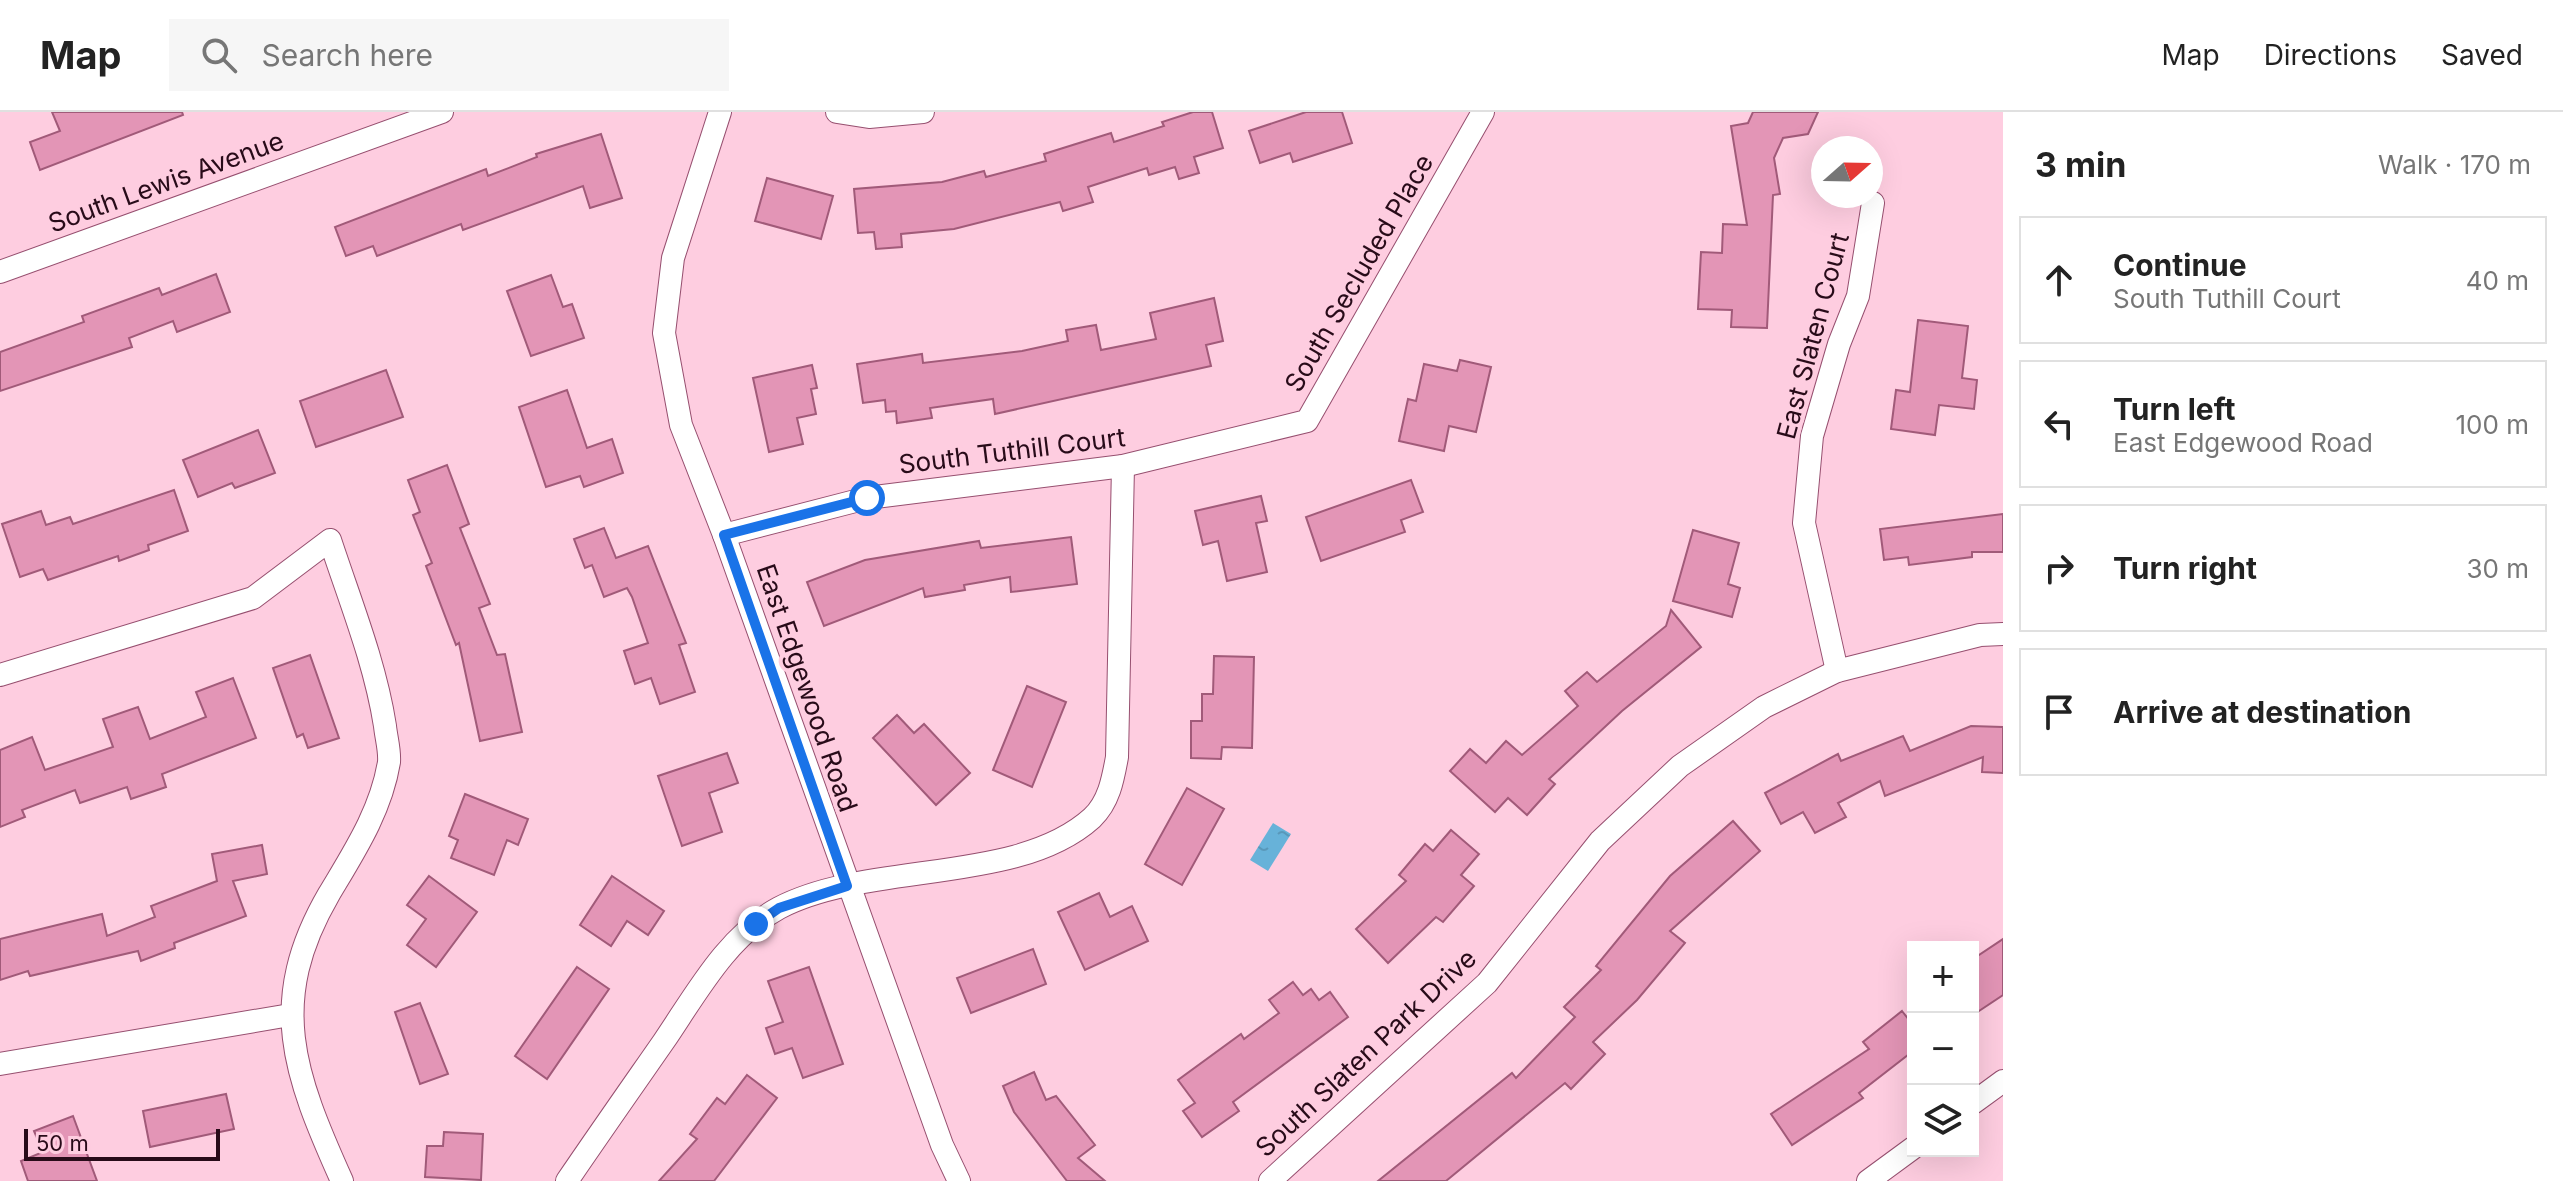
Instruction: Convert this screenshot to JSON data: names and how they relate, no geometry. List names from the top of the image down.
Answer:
{
  "streets": {
    "street": [
      "South Lewis Avenue",
      "South Secluded Place",
      "East Slaten Court",
      "South Tuthill Court",
      "East Edgewood Road",
      "South Slaten Park Drive"
    ]
  },
  "crossings": [
    ["South Secluded Place", "South Tuthill Court"],
    ["East Slaten Court", "South Slaten Park Drive"],
    ["South Tuthill Court", "East Edgewood Road"]
  ],
  "scale_bar": "50 m",
  "north": "right",
  "page": {
    "header": "Map",
    "search": "Search here",
    "nav": ["Map", "Directions", "Saved"],
    "heading": ["3 min", "Walk · 170 m"],
    "list": [
      ["Continue", "South Tuthill Court", "40 m"],
      ["Turn left", "East Edgewood Road", "100 m"],
      ["Turn right", "30 m"],
      "Arrive at destination"
    ],
    "map_buttons": ["+", "−"],
    "scale": "50 m"
  }
}
